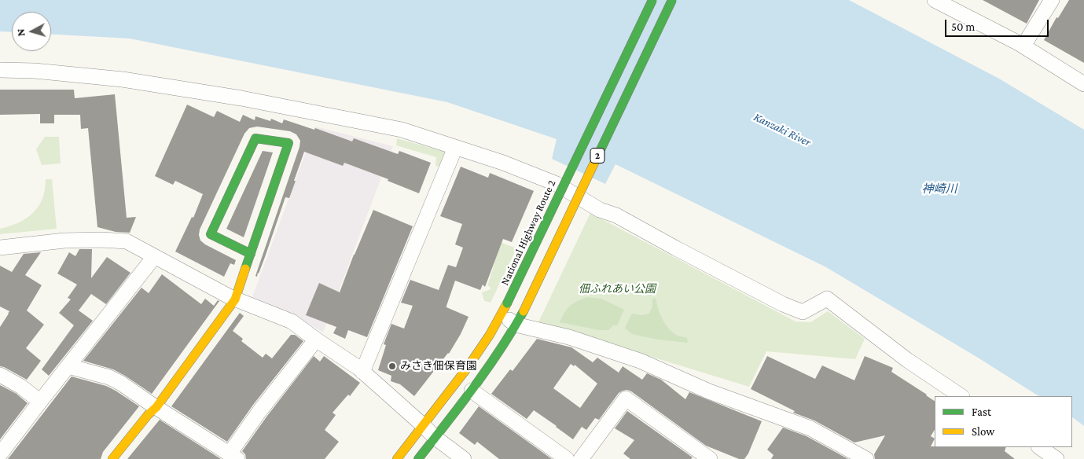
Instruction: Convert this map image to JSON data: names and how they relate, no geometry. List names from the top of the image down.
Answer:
{
  "streets": {
    "main road": ["2", "National Highway Route 2"]
  },
  "water": ["Kanzaki River", "神崎川"],
  "parks": ["佃ふれあい公園"],
  "places": ["みさき佃保育園"],
  "legend": ["Fast", "Slow"],
  "scale_bar": "50 m",
  "north": "left"
}
